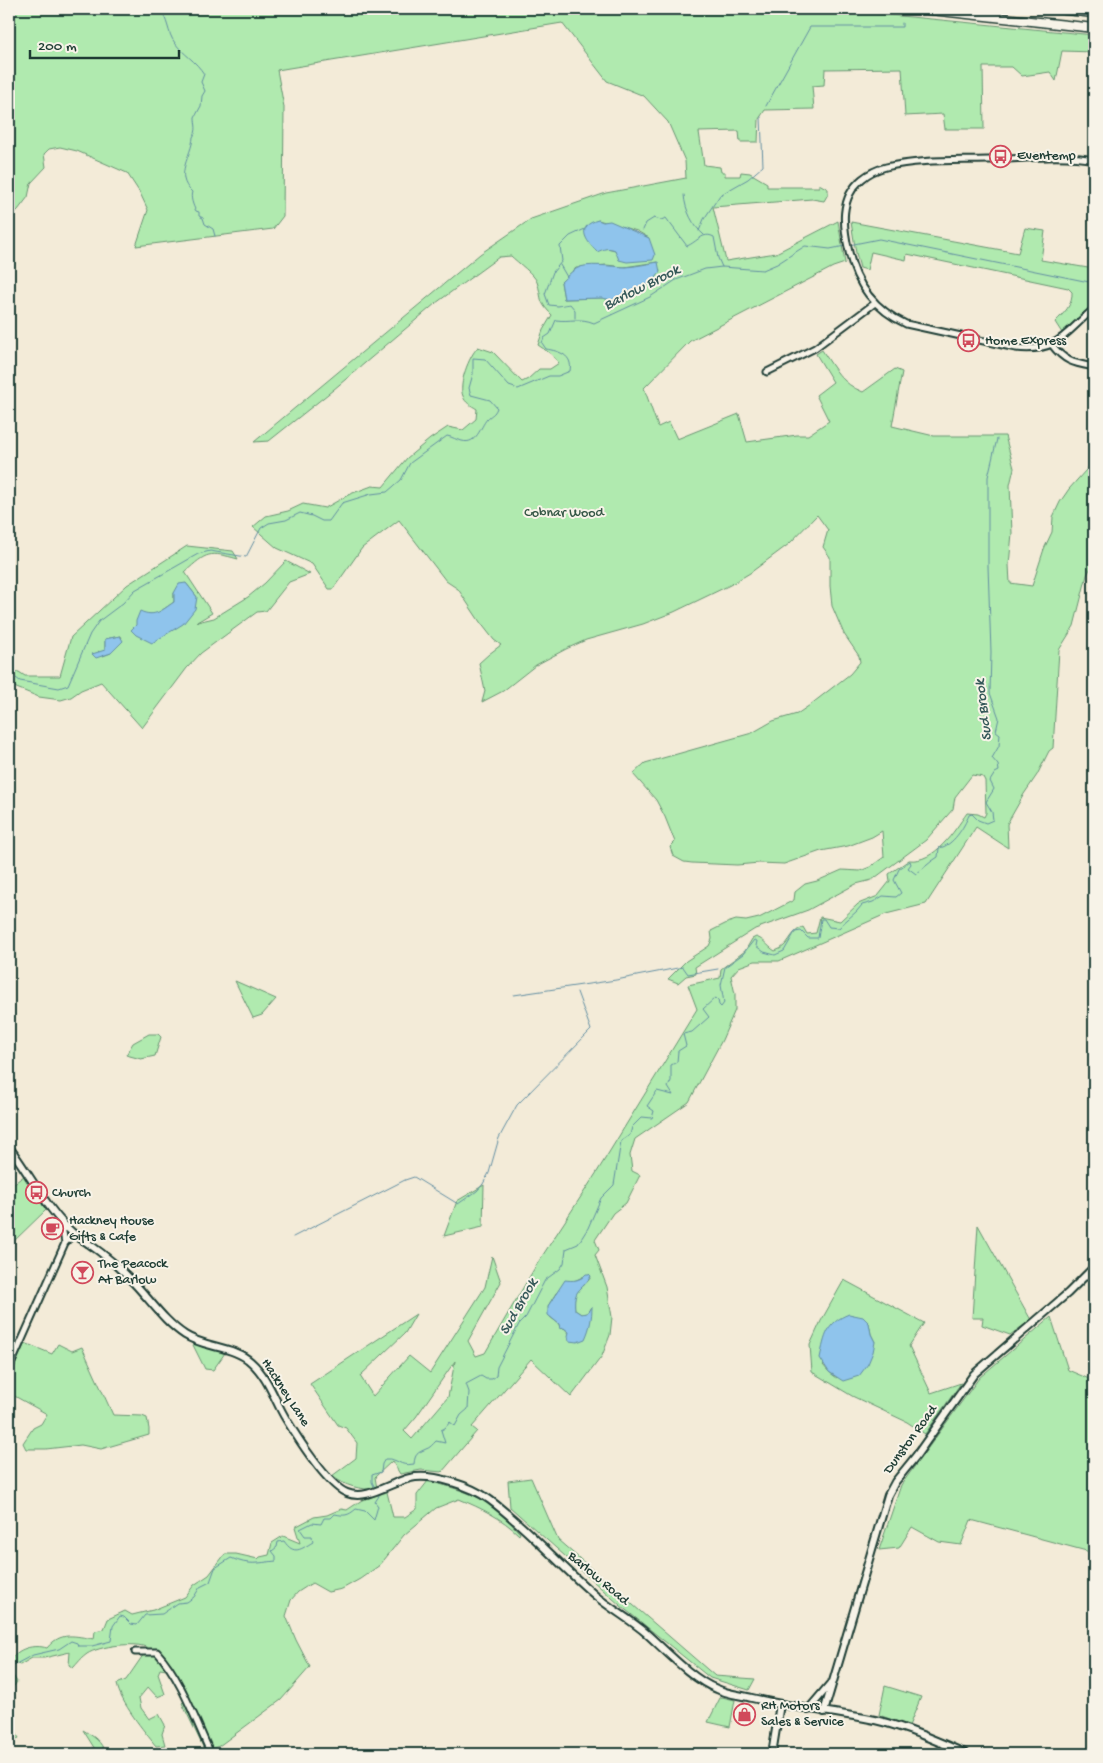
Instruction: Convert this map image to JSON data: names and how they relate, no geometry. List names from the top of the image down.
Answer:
{
  "streets": {
    "main road": ["Hackney Lane", "Dunston Road", "Barlow Road"]
  },
  "crossings": [
    ["Hackney Lane", "Barlow Road"],
    ["Dunston Road", "Barlow Road"]
  ],
  "water": ["Barlow Brook", "Sud Brook"],
  "parks": ["Cobnar Wood"],
  "places": {
    "bus stop": ["Eventemp", "Home Express", "Church"],
    "cafe": ["Hackney House Gifts & Cafe"],
    "bar": ["The Peacock At Barlow"],
    "shop": ["RH Motors Sales & Service"]
  },
  "scale_bar": "200 m"
}
